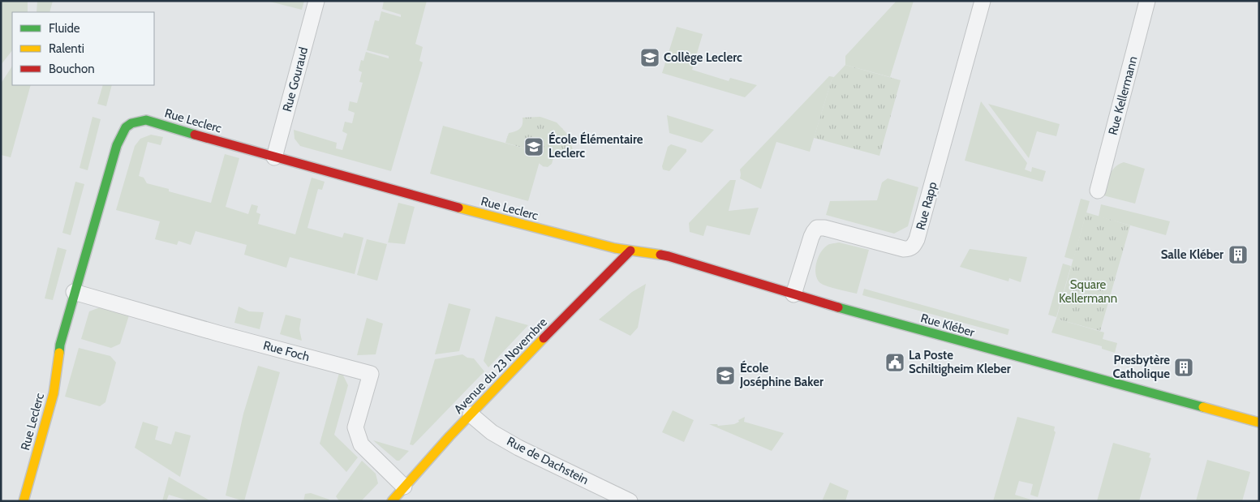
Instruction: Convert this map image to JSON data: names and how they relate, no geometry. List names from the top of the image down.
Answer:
{
  "streets": {
    "street": [
      "Rue Gouraud",
      "Rue Kellermann",
      "Rue Leclerc",
      "Rue Rapp",
      "Rue Kléber",
      "Rue Foch",
      "Avenue du 23 Novembre",
      "Rue de Dachstein"
    ]
  },
  "crossings": [
    ["Rue Gouraud", "Rue Leclerc"],
    ["Rue Leclerc", "Rue Kléber"],
    ["Rue Leclerc", "Rue Foch"],
    ["Rue Leclerc", "Avenue du 23 Novembre"],
    ["Rue Rapp", "Rue Kléber"],
    ["Rue Kléber", "Avenue du 23 Novembre"],
    ["Rue Foch", "Avenue du 23 Novembre"],
    ["Avenue du 23 Novembre", "Rue de Dachstein"]
  ],
  "parks": ["Square Kellermann"],
  "places": {
    "school or university": ["Collège Leclerc", "École Élémentaire Leclerc", "École Joséphine Baker"],
    "building": ["Salle Kléber", "Presbytère Catholique"],
    "public building": ["La Poste Schiltigheim Kleber"]
  },
  "legend": ["Fluide", "Ralenti", "Bouchon"]
}
